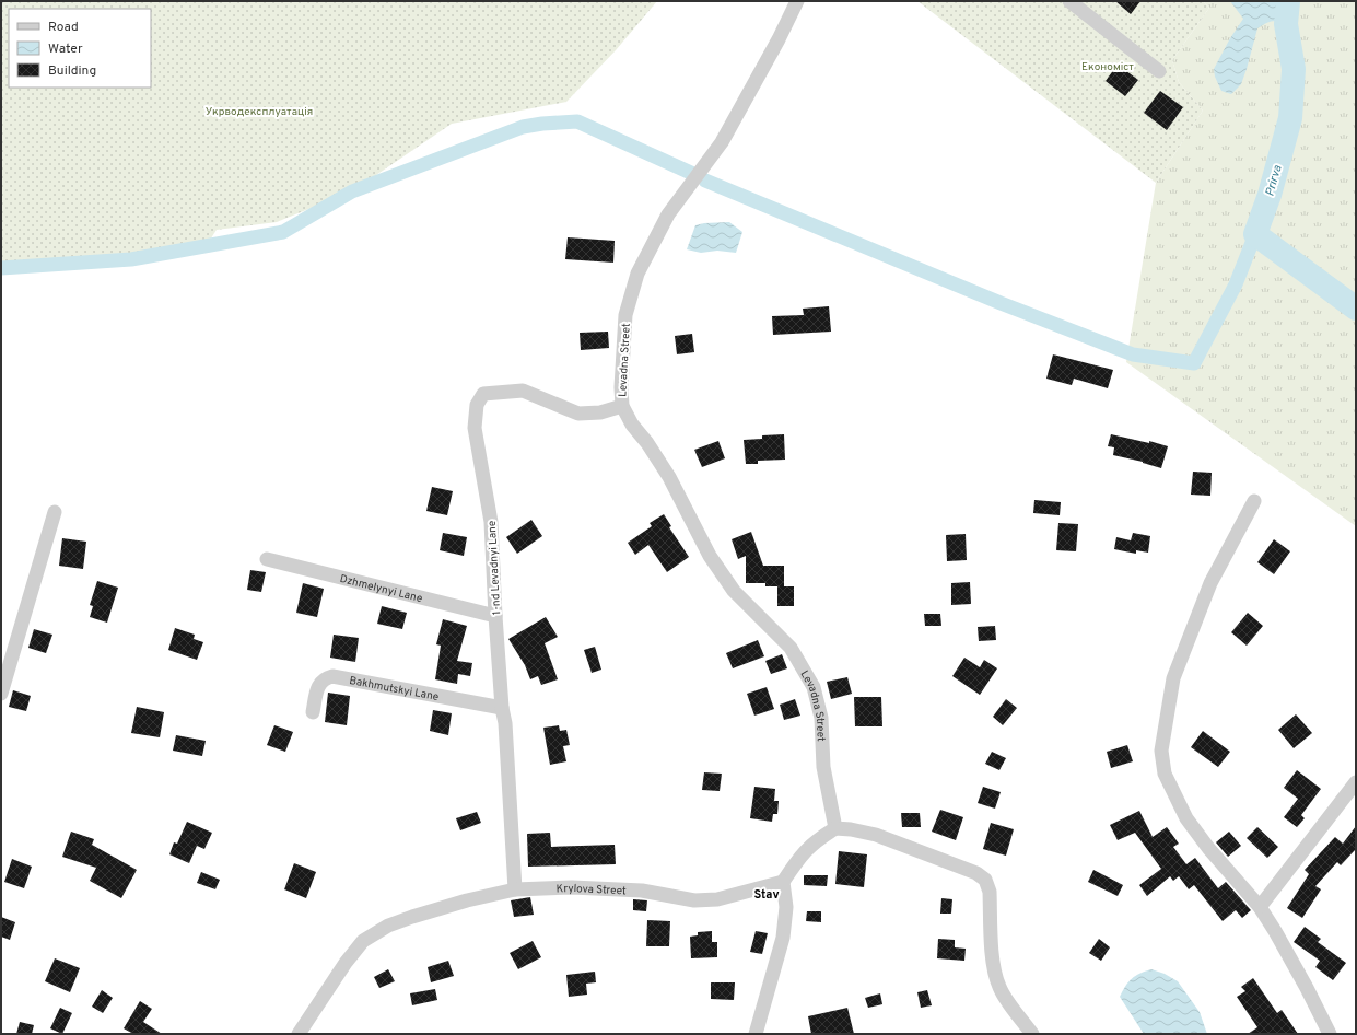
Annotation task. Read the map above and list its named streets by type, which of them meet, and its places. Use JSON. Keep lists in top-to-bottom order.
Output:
{
  "streets": {
    "street": [
      "Levadna Street",
      "1-nd Levadnyi Lane",
      "Dzhmelynyi Lane",
      "Bakhmutskyi Lane",
      "Krylova Street"
    ]
  },
  "crossings": [
    ["Levadna Street", "1-nd Levadnyi Lane"],
    ["1-nd Levadnyi Lane", "Dzhmelynyi Lane"],
    ["1-nd Levadnyi Lane", "Bakhmutskyi Lane"],
    ["1-nd Levadnyi Lane", "Krylova Street"]
  ],
  "districts": ["Stav"],
  "water": ["Prirva"],
  "parks": ["Економіст", "Укрводексплуатація"],
  "legend": ["Road", "Water", "Building"]
}
